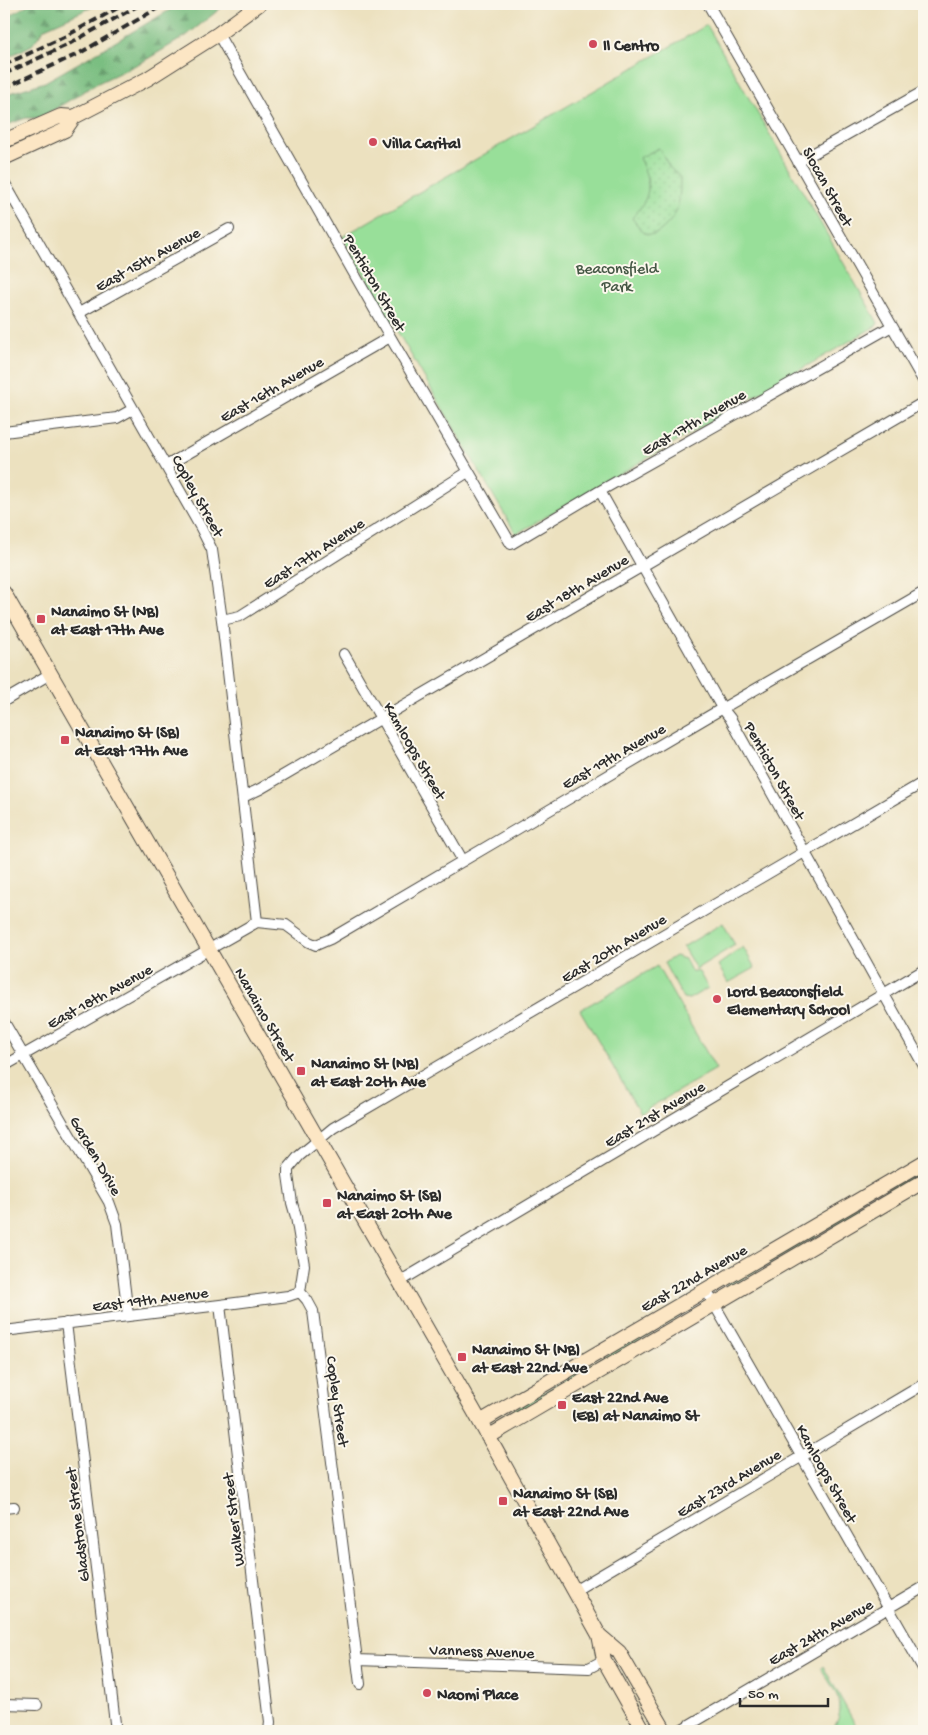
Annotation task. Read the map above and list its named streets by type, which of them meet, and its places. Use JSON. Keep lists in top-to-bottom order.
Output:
{
  "streets": {
    "main road": ["Nanaimo Street", "East 22nd Avenue"],
    "street": [
      "Slocan Street",
      "East 15th Avenue",
      "Penticton Street",
      "East 16th Avenue",
      "East 17th Avenue",
      "Copley Street",
      "East 18th Avenue",
      "Kamloops Street",
      "East 19th Avenue",
      "East 20th Avenue",
      "East 21st Avenue",
      "Garden Drive",
      "East 23rd Avenue",
      "Walker Street",
      "Gladstone Street",
      "East 24th Avenue",
      "Vanness Avenue"
    ]
  },
  "crossings": [
    ["Slocan Street", "East 17th Avenue"],
    ["East 15th Avenue", "Copley Street"],
    ["Penticton Street", "East 16th Avenue"],
    ["Penticton Street", "East 17th Avenue"],
    ["Penticton Street", "East 18th Avenue"],
    ["Penticton Street", "East 19th Avenue"],
    ["Penticton Street", "East 20th Avenue"],
    ["Penticton Street", "East 21st Avenue"],
    ["East 16th Avenue", "Copley Street"],
    ["East 17th Avenue", "Copley Street"],
    ["Copley Street", "East 18th Avenue"],
    ["Copley Street", "East 19th Avenue"],
    ["Copley Street", "Vanness Avenue"],
    ["East 18th Avenue", "Kamloops Street"],
    ["East 18th Avenue", "Nanaimo Street"],
    ["East 18th Avenue", "Garden Drive"],
    ["Kamloops Street", "East 19th Avenue"],
    ["Kamloops Street", "East 22nd Avenue"],
    ["Kamloops Street", "East 23rd Avenue"],
    ["Kamloops Street", "East 24th Avenue"],
    ["East 19th Avenue", "Garden Drive"],
    ["East 19th Avenue", "Walker Street"],
    ["East 19th Avenue", "Gladstone Street"],
    ["East 20th Avenue", "Nanaimo Street"],
    ["Nanaimo Street", "East 21st Avenue"],
    ["Nanaimo Street", "East 22nd Avenue"],
    ["Nanaimo Street", "East 23rd Avenue"],
    ["Nanaimo Street", "Vanness Avenue"]
  ],
  "parks": ["Beaconsfield Park"],
  "places": {
    "other": [
      "Il Centro",
      "Villa Carital",
      "Lord Beaconsfield Elementary School",
      "Naomi Place"
    ],
    "transit": [
      "Nanaimo St (NB) at East 17th Ave",
      "Nanaimo St (SB) at East 17th Ave",
      "Nanaimo St (NB) at East 20th Ave",
      "Nanaimo St (SB) at East 20th Ave",
      "Nanaimo St (NB) at East 22nd Ave",
      "East 22nd Ave (EB) at Nanaimo St",
      "Nanaimo St (SB) at East 22nd Ave"
    ]
  },
  "scale_bar": "50 m"
}
